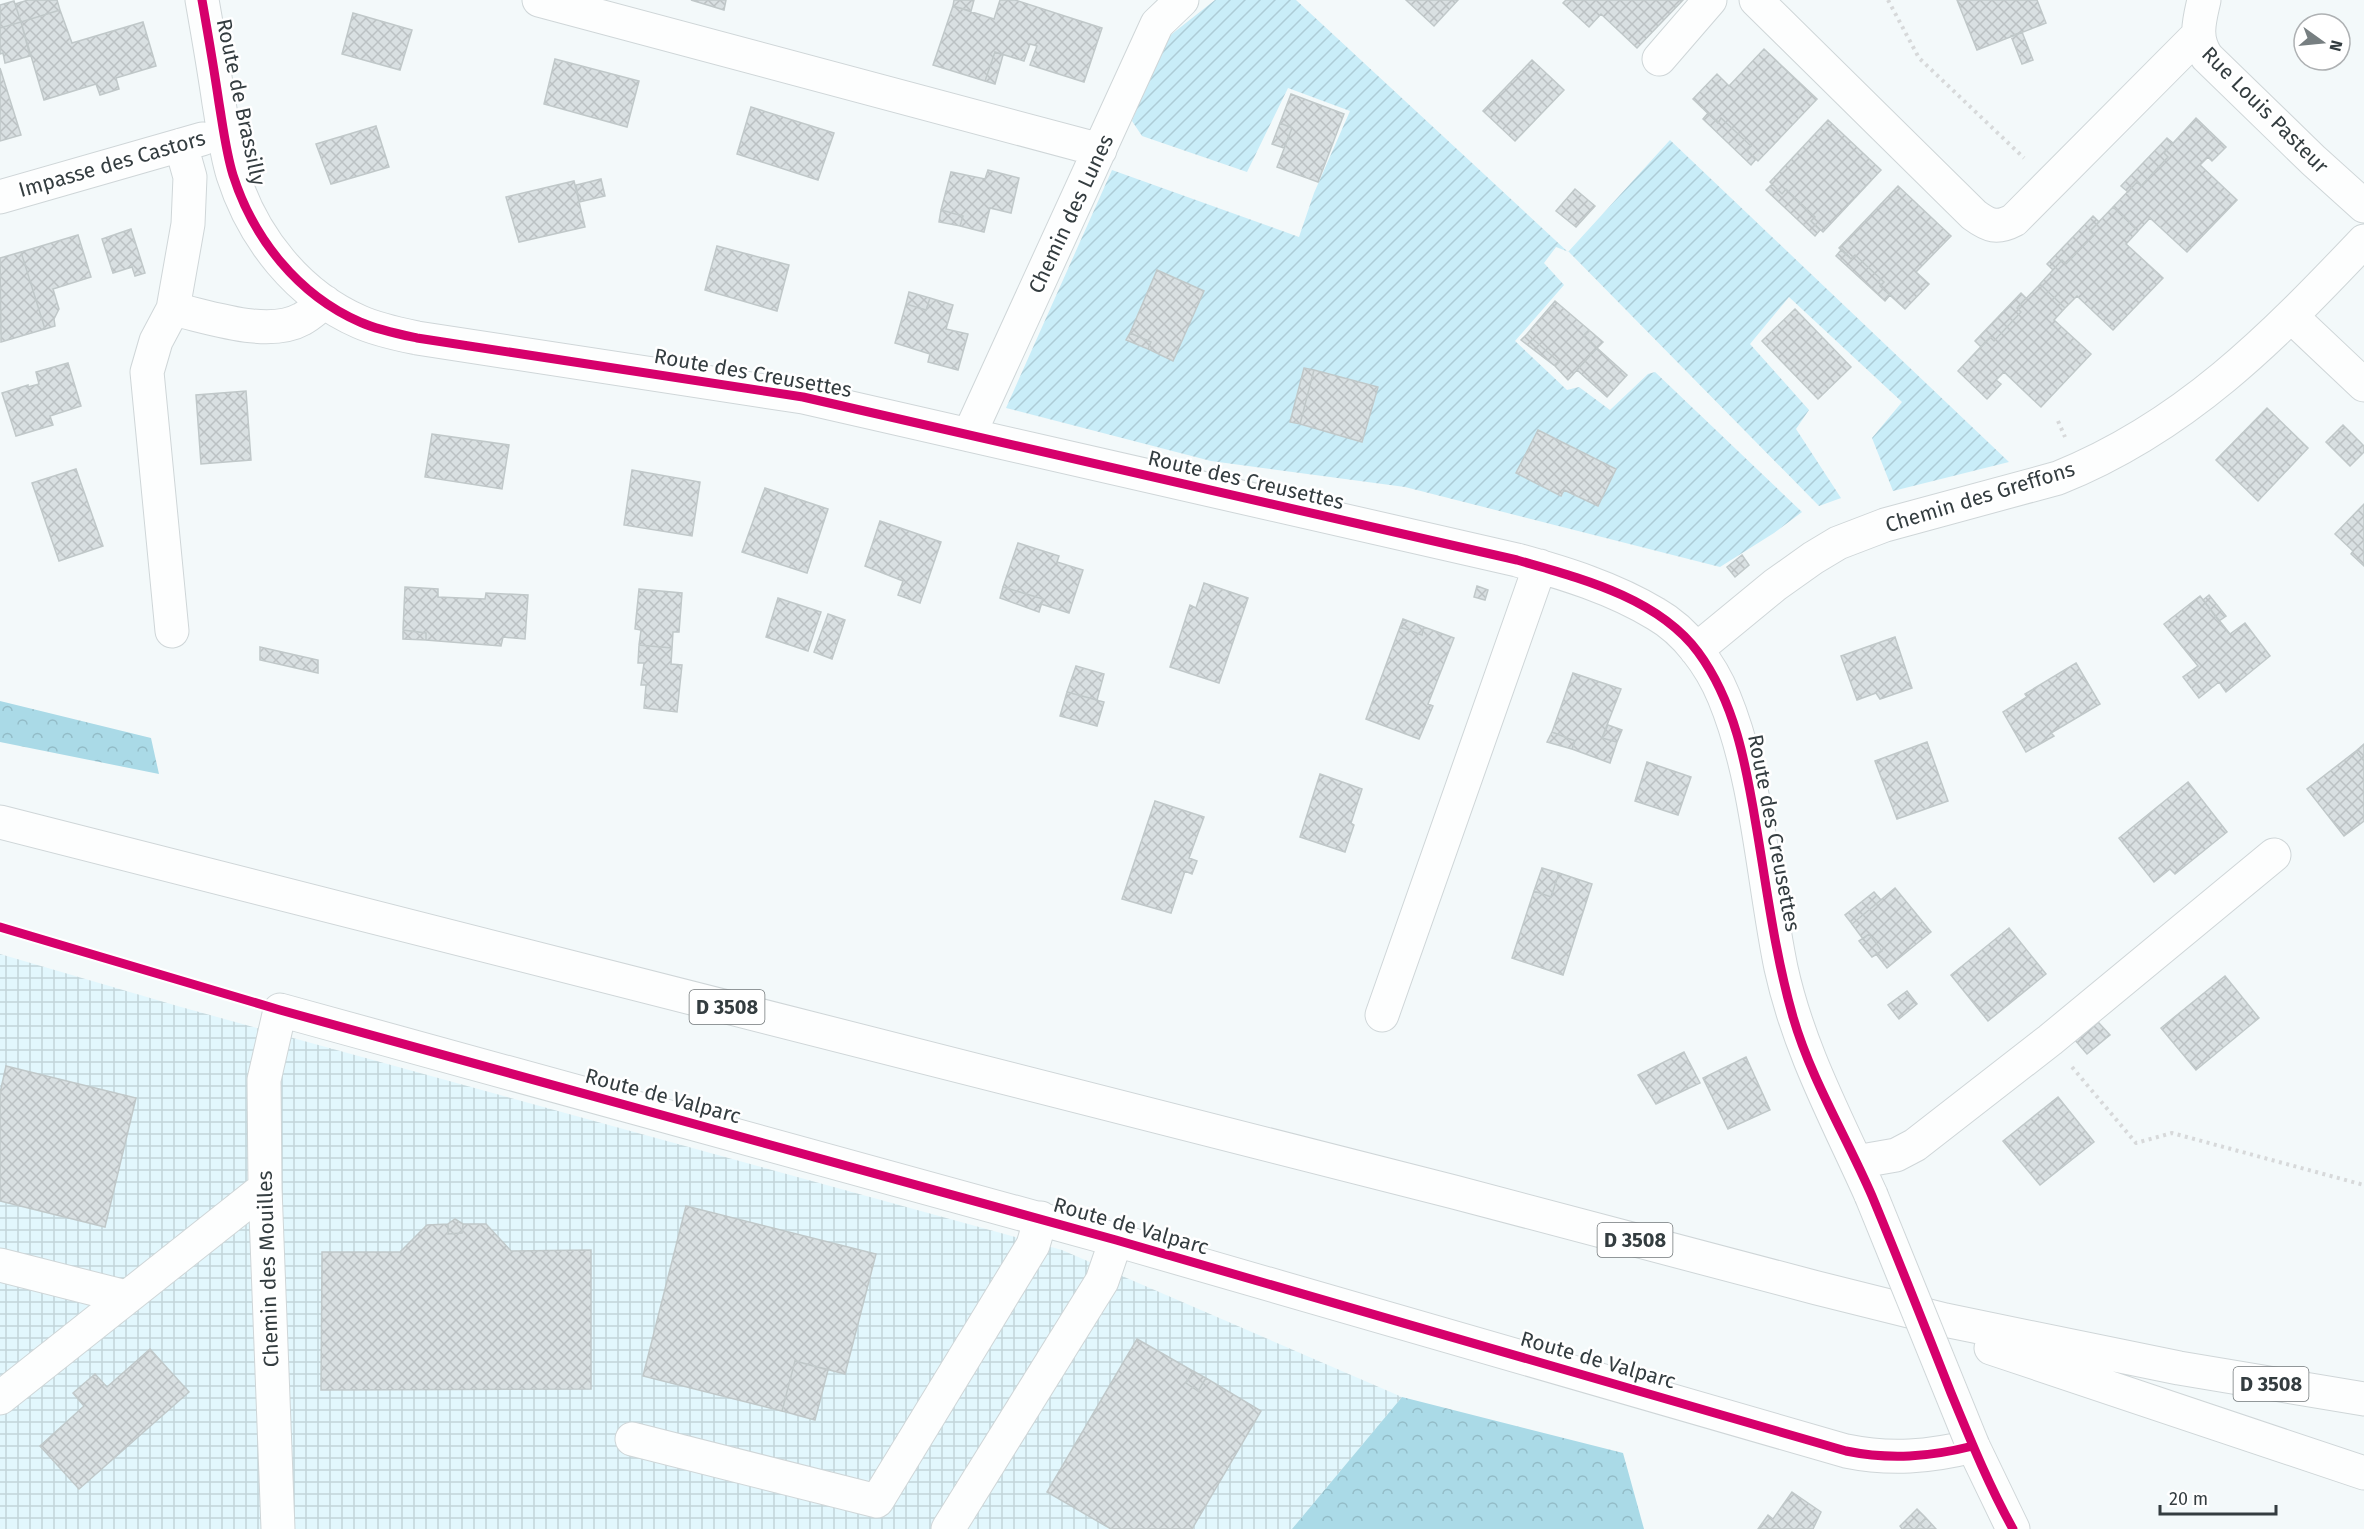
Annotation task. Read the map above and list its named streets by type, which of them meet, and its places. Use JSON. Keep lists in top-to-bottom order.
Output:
{
  "streets": {
    "main road": [
      "Route de Brassilly",
      "Rue Louis Pasteur",
      "Impasse des Castors",
      "Chemin des Lunes",
      "Route des Creusettes",
      "Chemin des Greffons",
      "D 3508",
      "Route de Valparc",
      "Chemin des Mouilles"
    ]
  },
  "crossings": [
    ["Route de Brassilly", "Impasse des Castors"],
    ["Route de Brassilly", "Route des Creusettes"],
    ["Chemin des Lunes", "Route des Creusettes"],
    ["Route des Creusettes", "Chemin des Greffons"],
    ["Route des Creusettes", "Route de Valparc"],
    ["Route de Valparc", "Chemin des Mouilles"]
  ],
  "scale_bar": "20 m",
  "north": "right"
}
